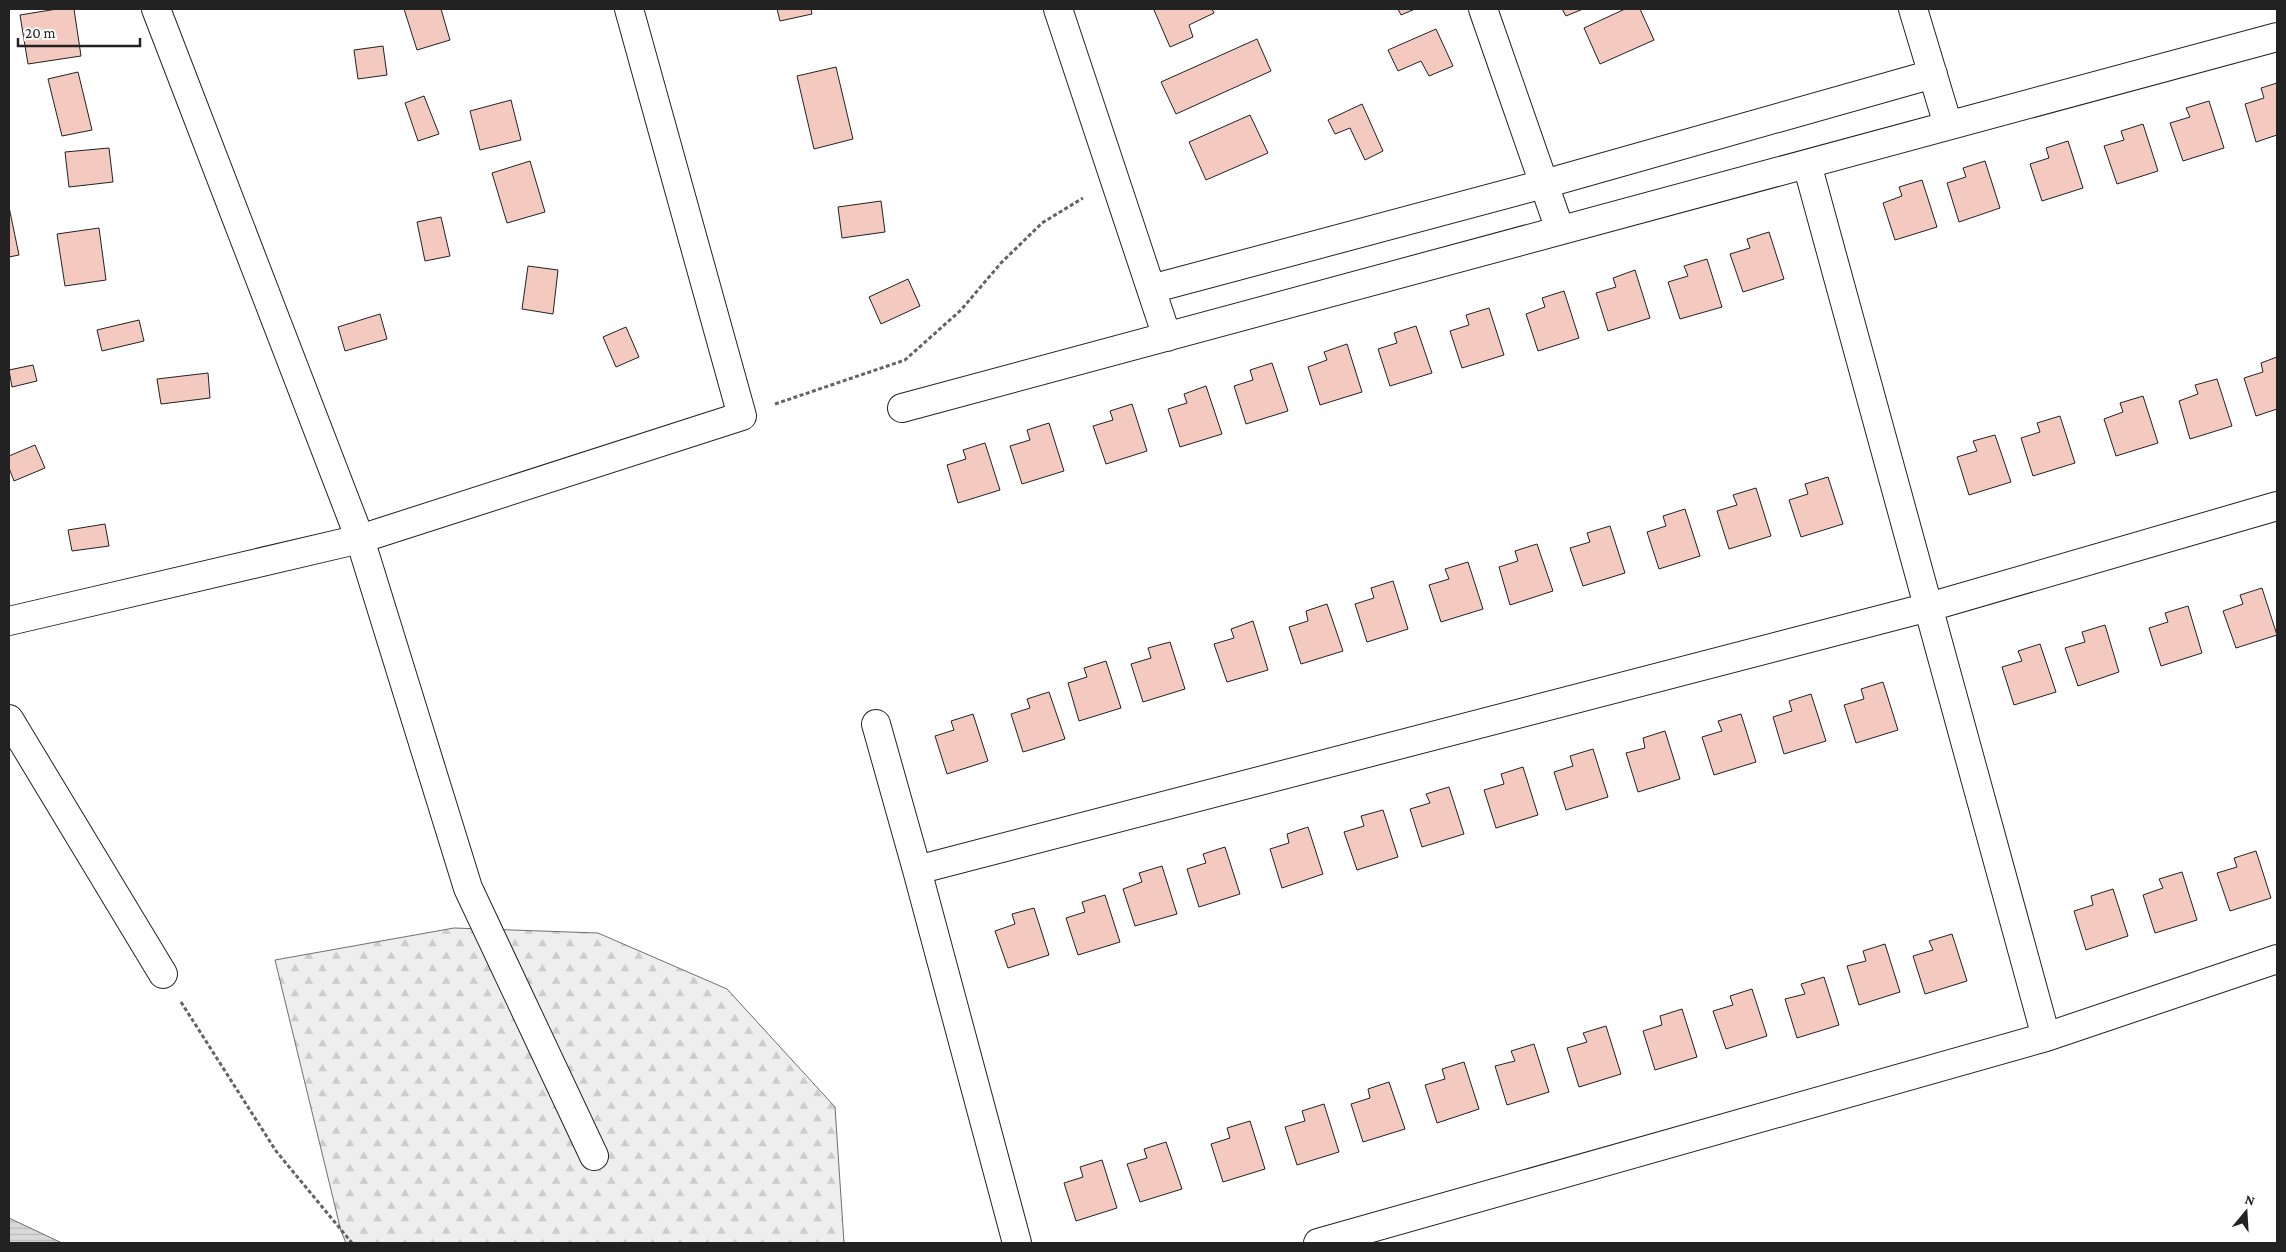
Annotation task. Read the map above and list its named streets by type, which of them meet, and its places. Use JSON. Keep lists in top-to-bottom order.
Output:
{
  "scale_bar": "20 m",
  "north": "top"
}
